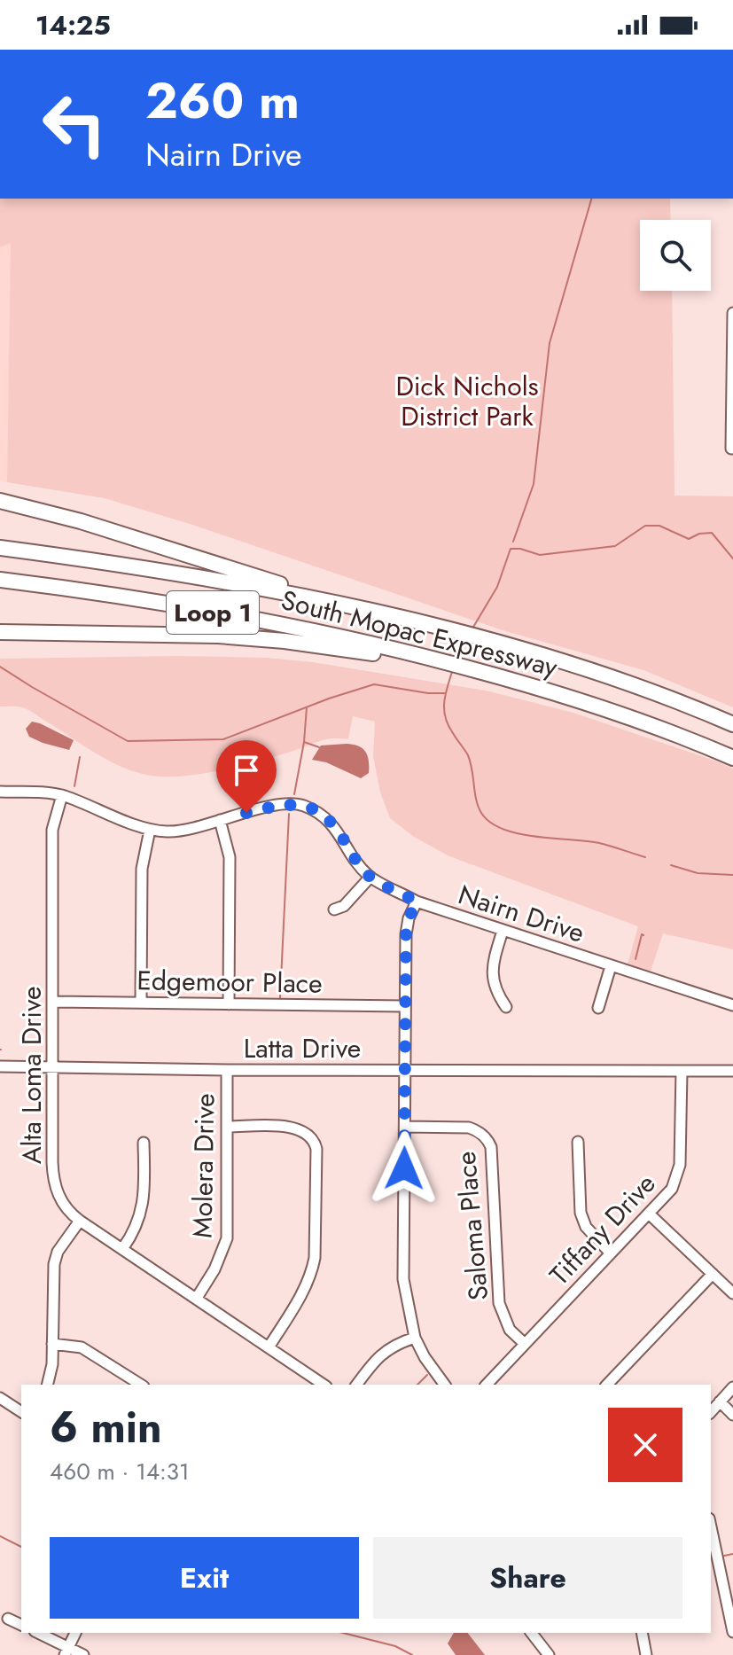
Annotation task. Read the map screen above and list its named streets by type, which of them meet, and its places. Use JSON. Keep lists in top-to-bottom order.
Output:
{
  "streets": {
    "highway": ["Loop 1", "South Mopac Expressway"],
    "street": [
      "Nairn Drive",
      "Edgemoor Place",
      "Latta Drive",
      "Alta Loma Drive",
      "Molera Drive",
      "Saloma Place",
      "Tiffany Drive"
    ]
  },
  "crossings": [
    ["Nairn Drive", "Alta Loma Drive"],
    ["Edgemoor Place", "Alta Loma Drive"],
    ["Latta Drive", "Alta Loma Drive"],
    ["Latta Drive", "Molera Drive"],
    ["Latta Drive", "Tiffany Drive"],
    ["Alta Loma Drive", "Molera Drive"],
    ["Saloma Place", "Tiffany Drive"]
  ],
  "parks": ["Dick Nichols District Park"],
  "page": {
    "status": "14:25",
    "turn": ["260 m", "Nairn Drive"],
    "heading": ["6 min", "460 m · 14:31"],
    "buttons": ["Exit", "Share"]
  }
}
